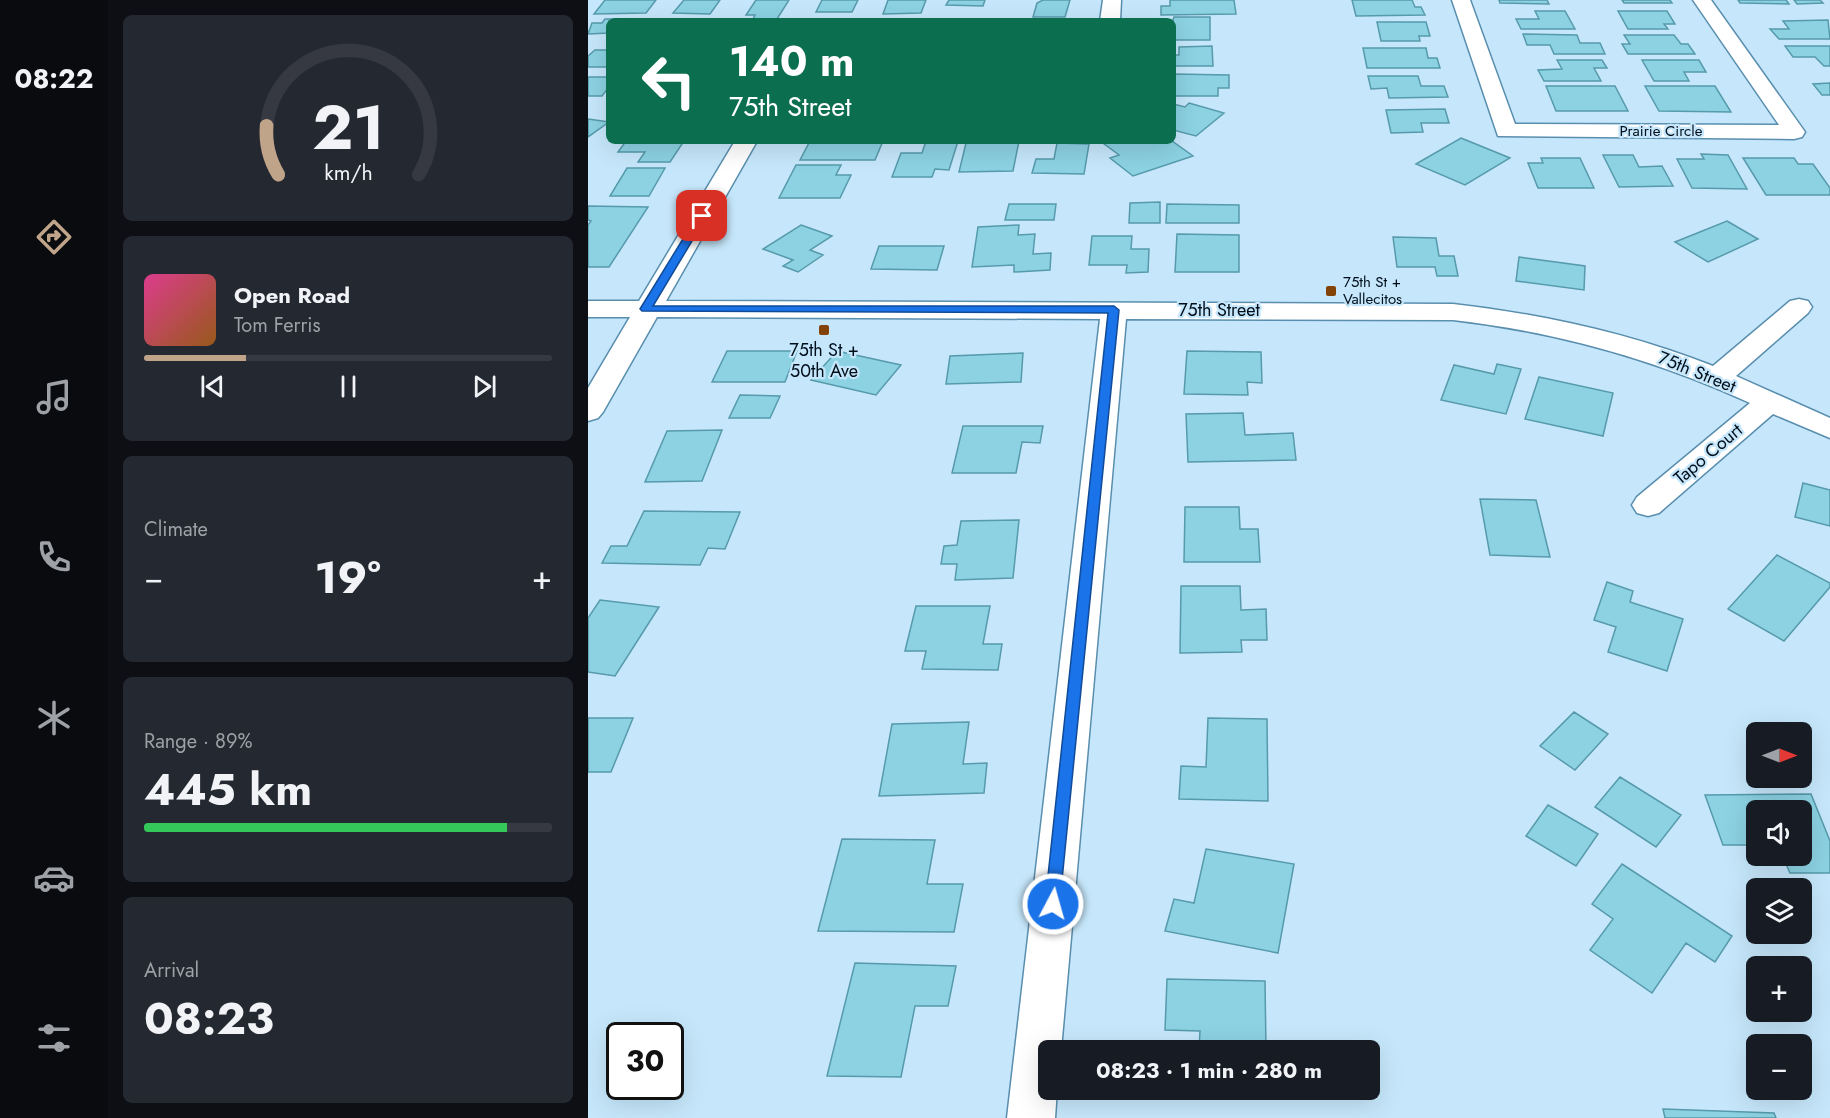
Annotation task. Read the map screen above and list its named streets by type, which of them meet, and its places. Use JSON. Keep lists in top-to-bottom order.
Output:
{
  "streets": {
    "street": ["Prairie Circle", "75th Street", "Tapo Court"]
  },
  "crossings": [
    ["75th Street", "Tapo Court"]
  ],
  "places": {
    "transit": ["75th St + Vallecitos", "75th St + 50th Ave"]
  },
  "north": "right",
  "page": {
    "tabs": "08:22",
    "turn": ["140 m", "75th Street"],
    "song": ["Open Road", "Tom Ferris"],
    "tile": [
      "Climate",
      ["Range · 89%", "445 km"],
      ["Arrival", "08:23"]
    ],
    "heat": ["−", "19°", "+"],
    "map_buttons": ["+", "−"],
    "limit": "30",
    "trip": "08:23 · 1 min · 280 m",
    "gauge": ["21", "km/h"]
  }
}
